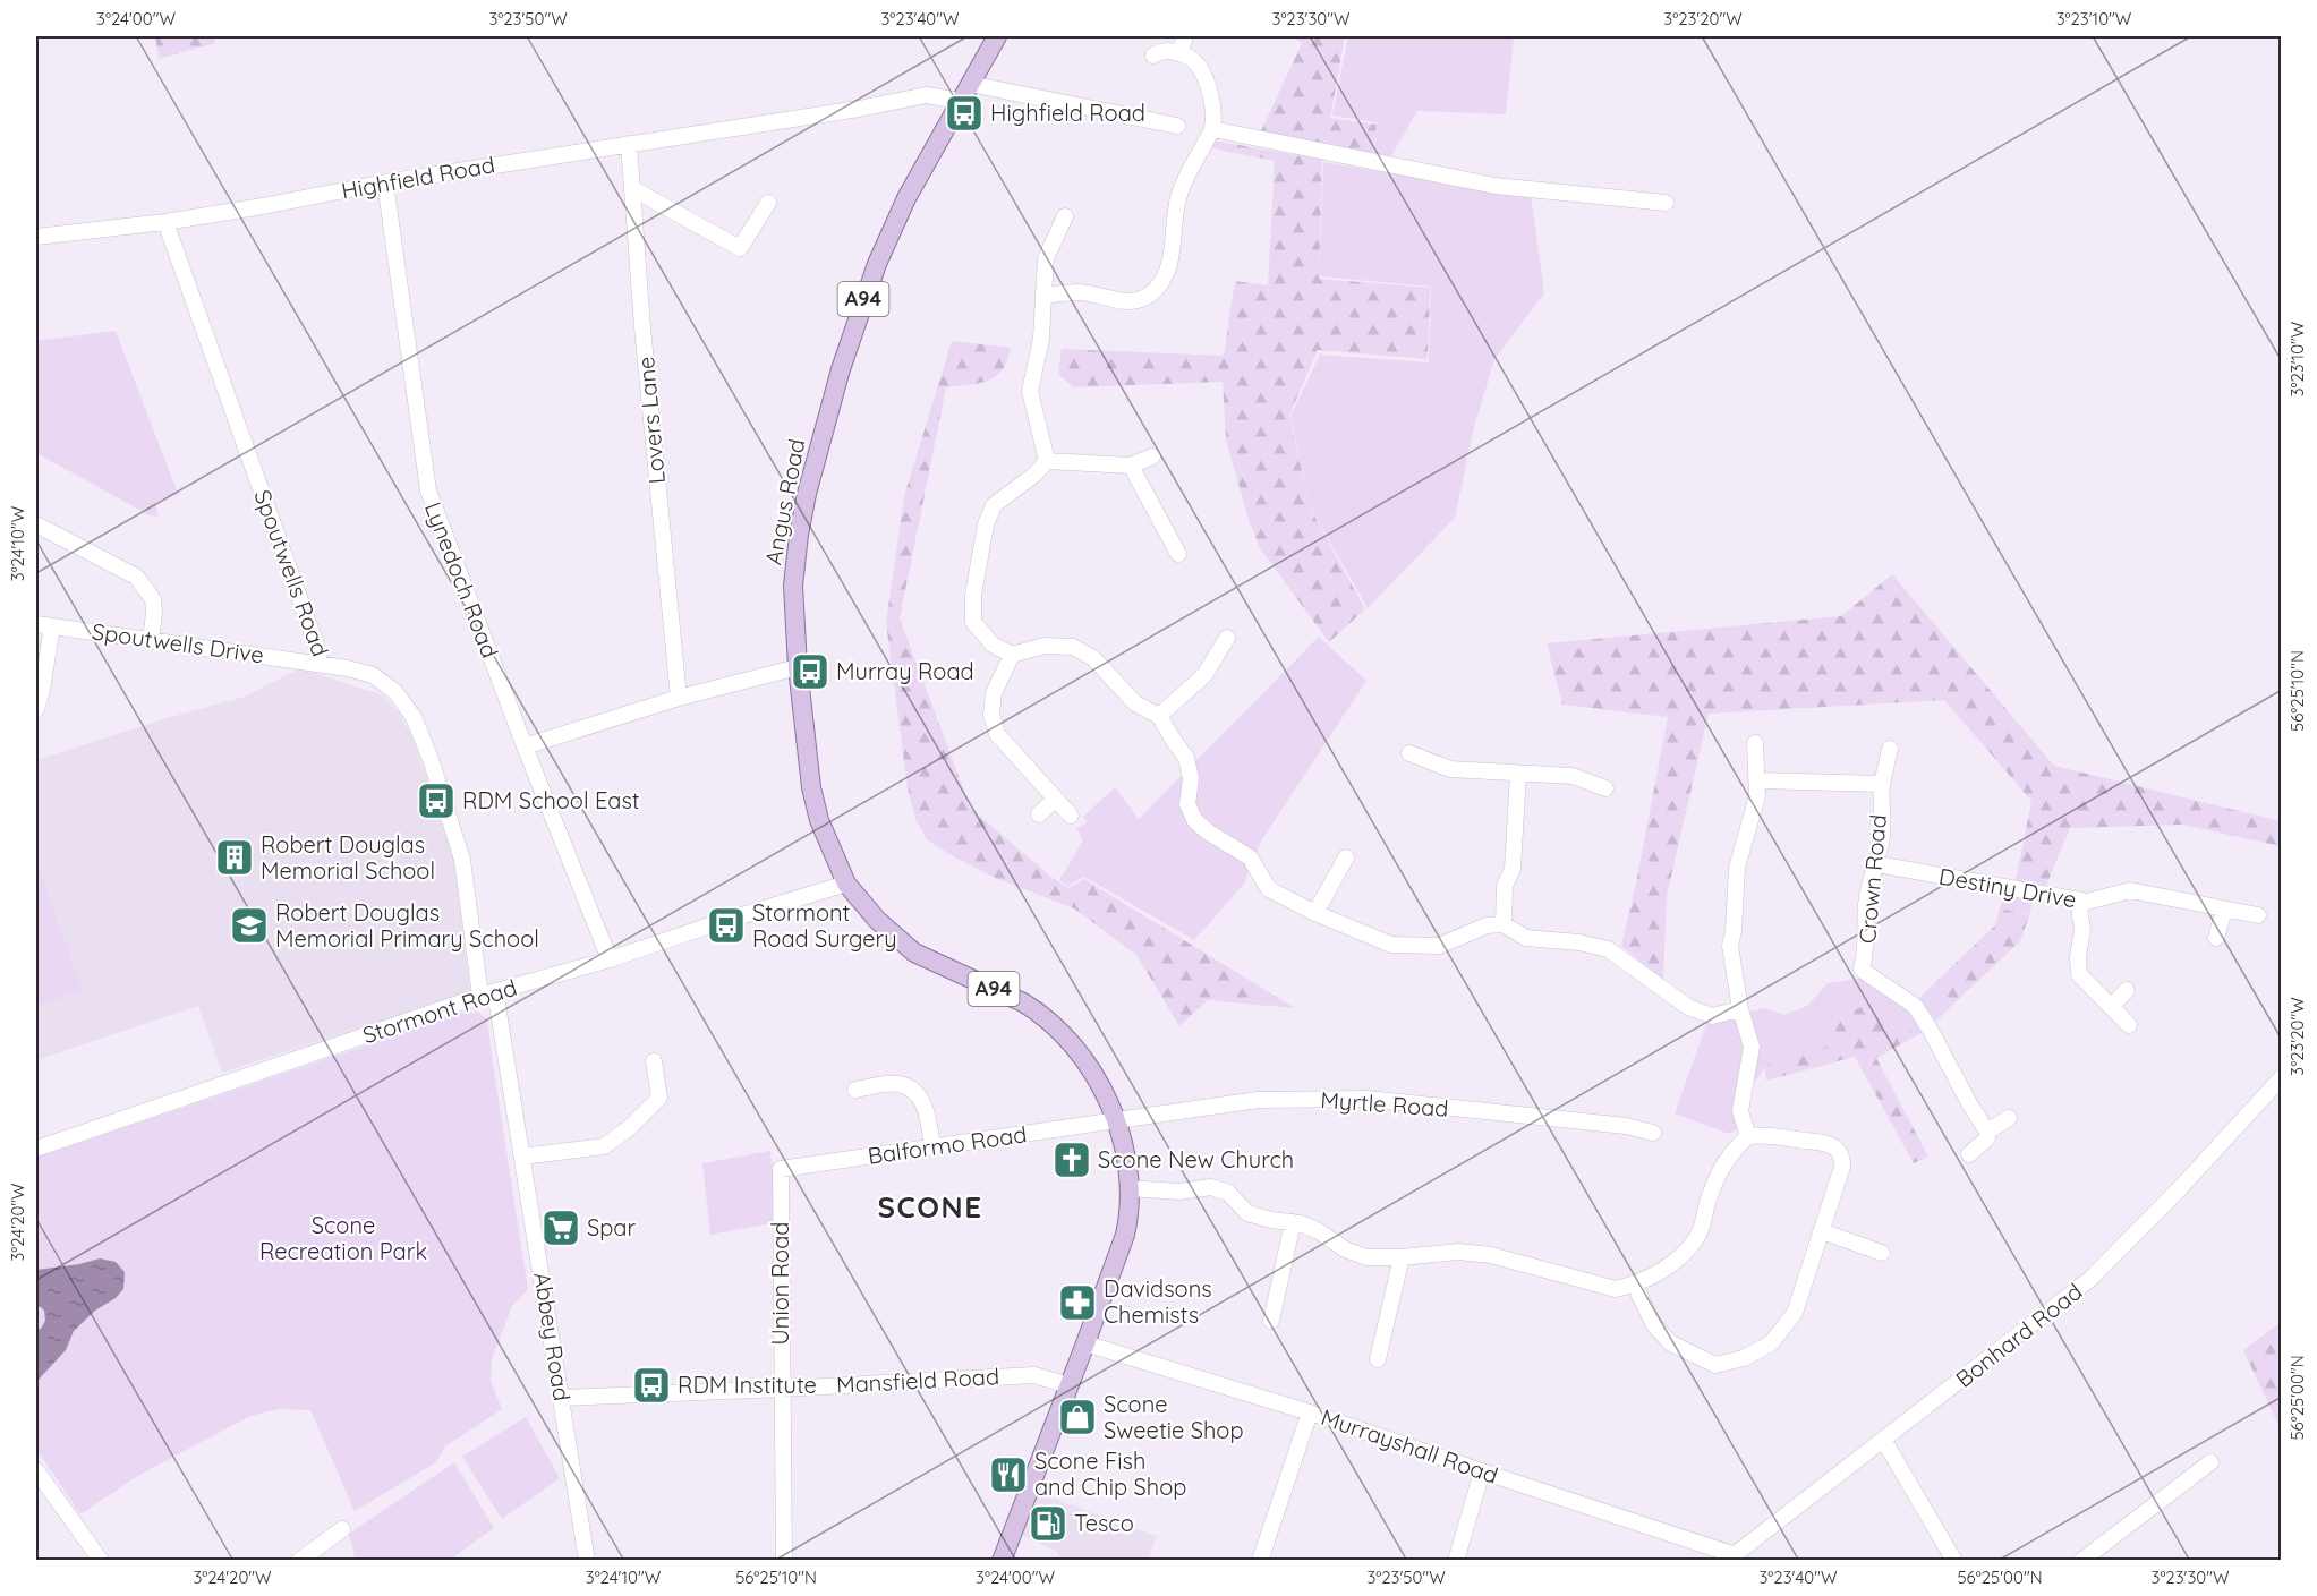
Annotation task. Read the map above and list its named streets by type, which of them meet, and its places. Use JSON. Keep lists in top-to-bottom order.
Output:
{
  "streets": {
    "main road": ["A94", "Angus Road"],
    "street": [
      "Highfield Road",
      "Lovers Lane",
      "Spoutwells Road",
      "Lynedoch Road",
      "Spoutwells Drive",
      "Crown Road",
      "Destiny Drive",
      "Stormont Road",
      "Myrtle Road",
      "Balformo Road",
      "Union Road",
      "Bonhard Road",
      "Abbey Road",
      "Mansfield Road",
      "Murrayshall Road"
    ]
  },
  "crossings": [
    ["Highfield Road", "Lovers Lane"],
    ["Highfield Road", "Angus Road"],
    ["Highfield Road", "Spoutwells Road"],
    ["Highfield Road", "Lynedoch Road"],
    ["A94", "Angus Road"],
    ["A94", "Myrtle Road"],
    ["A94", "Balformo Road"],
    ["A94", "Mansfield Road"],
    ["A94", "Murrayshall Road"],
    ["Angus Road", "Stormont Road"],
    ["Angus Road", "Myrtle Road"],
    ["Angus Road", "Balformo Road"],
    ["Spoutwells Road", "Spoutwells Drive"],
    ["Spoutwells Road", "Stormont Road"],
    ["Spoutwells Road", "Abbey Road"],
    ["Lynedoch Road", "Stormont Road"],
    ["Crown Road", "Destiny Drive"],
    ["Stormont Road", "Abbey Road"],
    ["Myrtle Road", "Balformo Road"],
    ["Balformo Road", "Union Road"],
    ["Union Road", "Mansfield Road"],
    ["Bonhard Road", "Murrayshall Road"],
    ["Abbey Road", "Mansfield Road"]
  ],
  "districts": ["SCONE"],
  "parks": ["Scone Recreation Park"],
  "places": {
    "bus stop": [
      "Highfield Road",
      "Murray Road",
      "RDM School East",
      "Stormont Road Surgery",
      "RDM Institute"
    ],
    "building": ["Robert Douglas Memorial School"],
    "school or university": ["Robert Douglas Memorial Primary School"],
    "church": ["Scone New Church"],
    "supermarket": ["Spar"],
    "pharmacy": ["Davidsons Chemists"],
    "shop": ["Scone Sweetie Shop"],
    "restaurant": ["Scone Fish and Chip Shop"],
    "fuel station": ["Tesco"]
  },
  "coordinates": [
    "3°24'00\"W",
    "3°23'50\"W",
    "3°23'40\"W",
    "3°23'30\"W",
    "3°23'20\"W",
    "3°23'10\"W",
    "3°24'10\"W",
    "56°25'10\"N",
    "3°24'20\"W",
    "56°25'00\"N"
  ]
}
